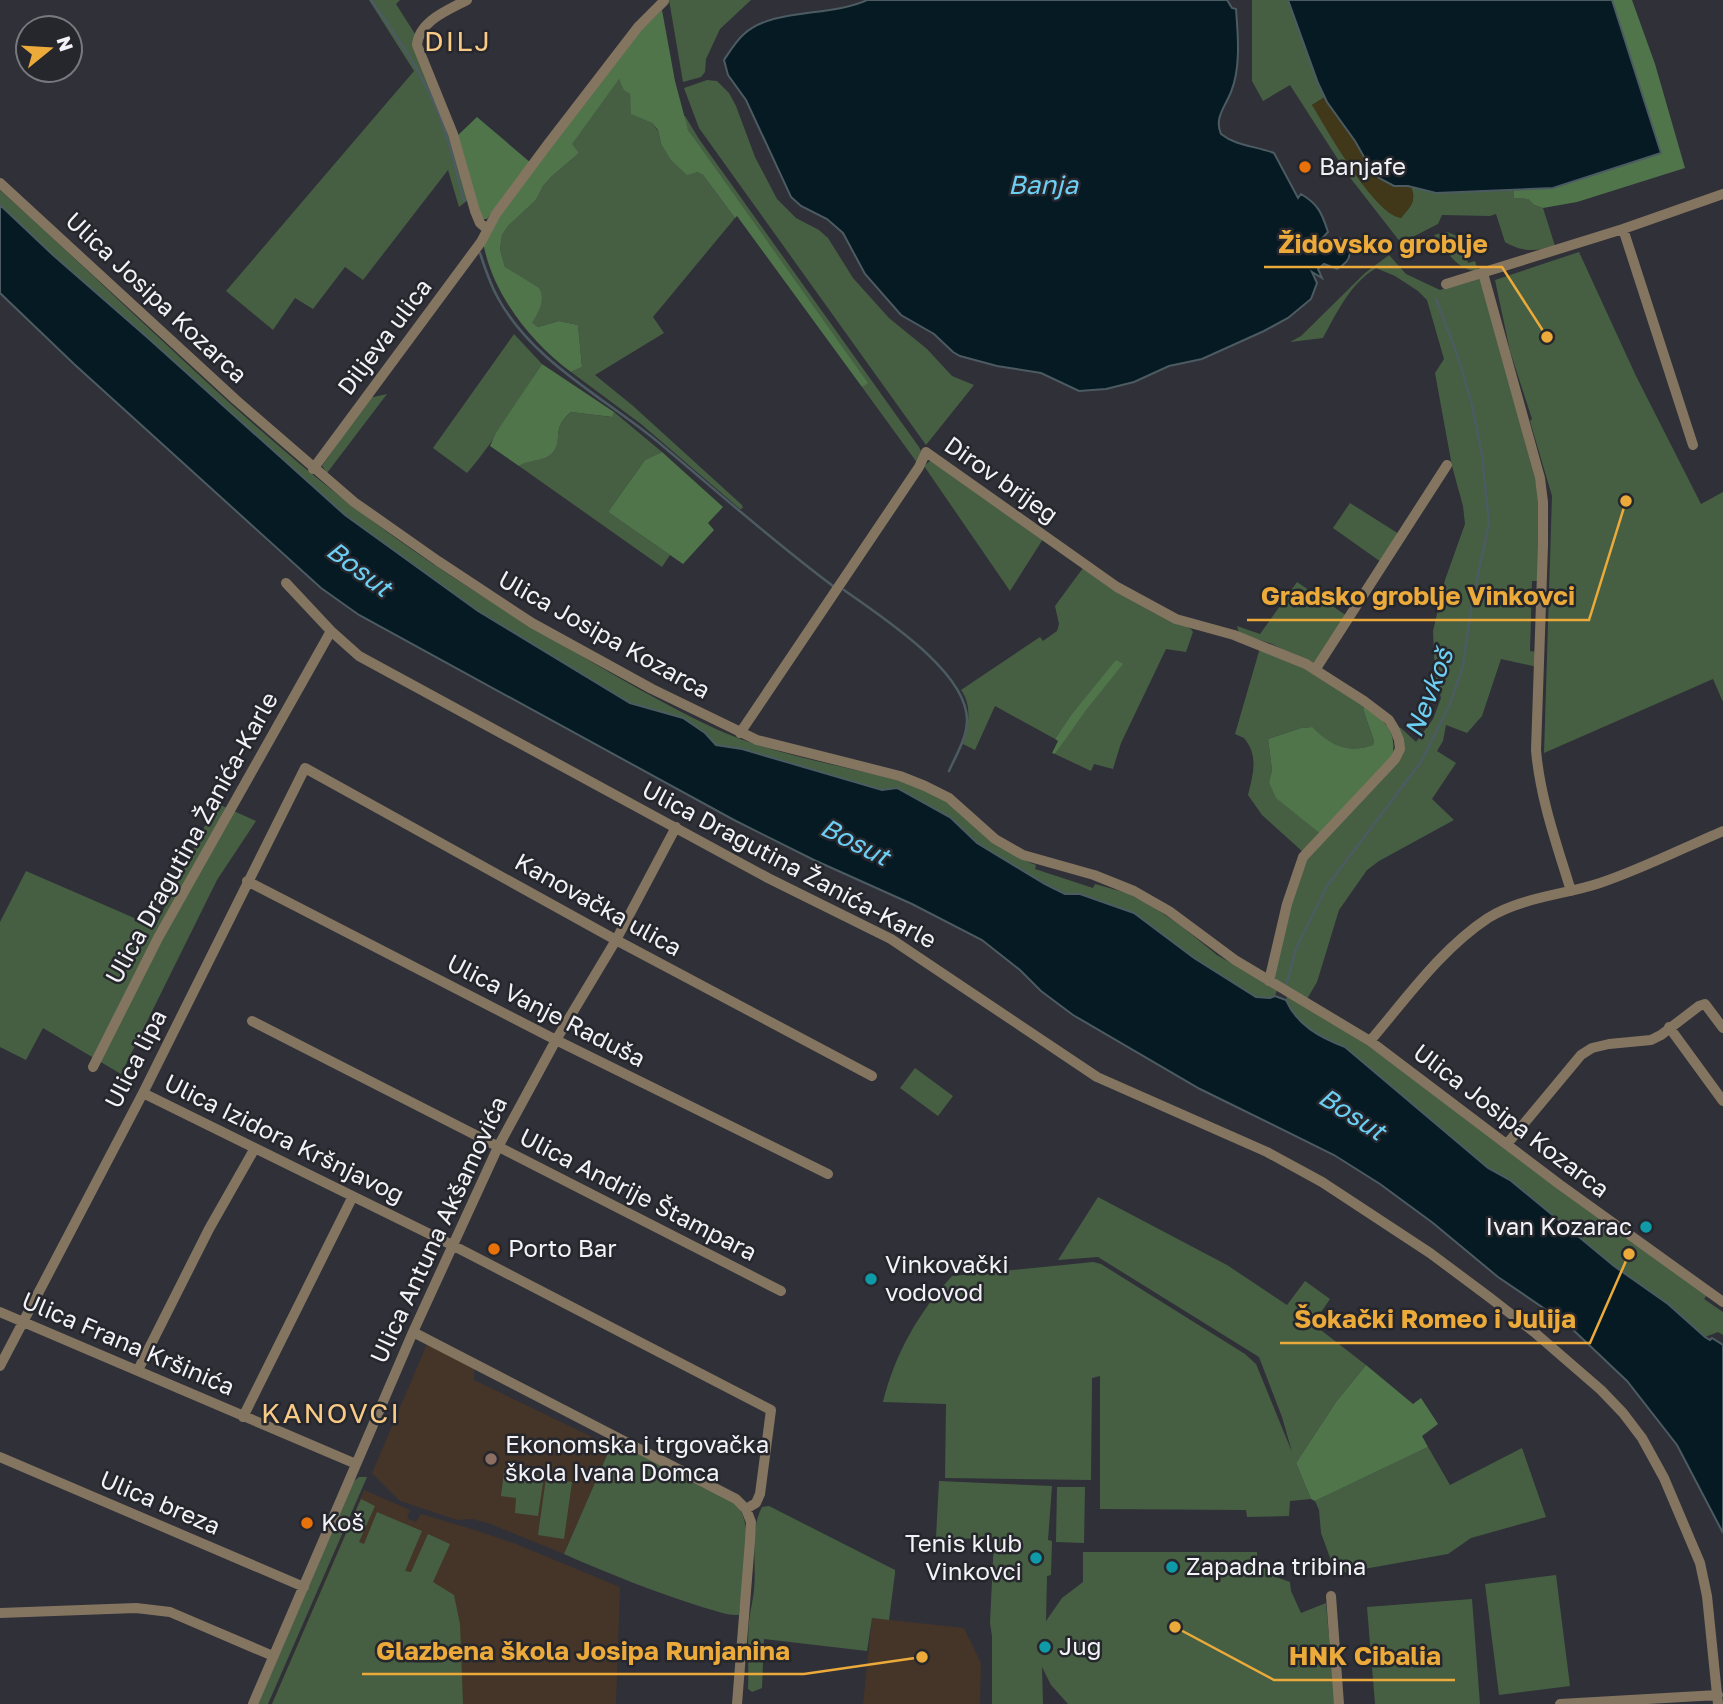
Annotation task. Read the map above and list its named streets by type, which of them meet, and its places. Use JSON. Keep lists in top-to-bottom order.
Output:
{
  "streets": {
    "street": [
      "Ulica Josipa Kozarca",
      "Diljeva ulica",
      "Dirov brijeg",
      "Ulica Dragutina Žanića-Karle",
      "Kanovačka ulica",
      "Ulica Vanje Raduša",
      "Ulica lipa",
      "Ulica Izidora Kršnjavog",
      "Ulica Andrije Štampara",
      "Ulica Antuna Akšamovića",
      "Ulica Frana Kršinića",
      "Ulica breza"
    ]
  },
  "crossings": [
    ["Ulica Josipa Kozarca", "Diljeva ulica"],
    ["Ulica Josipa Kozarca", "Dirov brijeg"],
    ["Ulica Dragutina Žanića-Karle", "Ulica Antuna Akšamovića"],
    ["Kanovačka ulica", "Ulica lipa"],
    ["Kanovačka ulica", "Ulica Antuna Akšamovića"],
    ["Ulica Vanje Raduša", "Ulica lipa"],
    ["Ulica Vanje Raduša", "Ulica Antuna Akšamovića"],
    ["Ulica lipa", "Ulica Izidora Kršnjavog"],
    ["Ulica lipa", "Ulica Frana Kršinića"],
    ["Ulica Izidora Kršnjavog", "Ulica Antuna Akšamovića"],
    ["Ulica Andrije Štampara", "Ulica Antuna Akšamovića"],
    ["Ulica Antuna Akšamovića", "Ulica Frana Kršinića"],
    ["Ulica Antuna Akšamovića", "Ulica breza"]
  ],
  "districts": ["DILJ", "KANOVCI"],
  "water": ["Banja", "Bosut", "Nevkoš"],
  "places": [
    "Banjafe",
    "Židovsko groblje",
    "Gradsko groblje Vinkovci",
    "Ivan Kozarac",
    "Porto Bar",
    "Šokački Romeo i Julija",
    "Vinkovački vodovod",
    "Ekonomska i trgovačka škola Ivana Domca",
    "Koš",
    "Tenis klub Vinkovci",
    "Zapadna tribina",
    "HNK Cibalia",
    "Jug",
    "Glazbena škola Josipa Runjanina"
  ],
  "north": "right"
}
